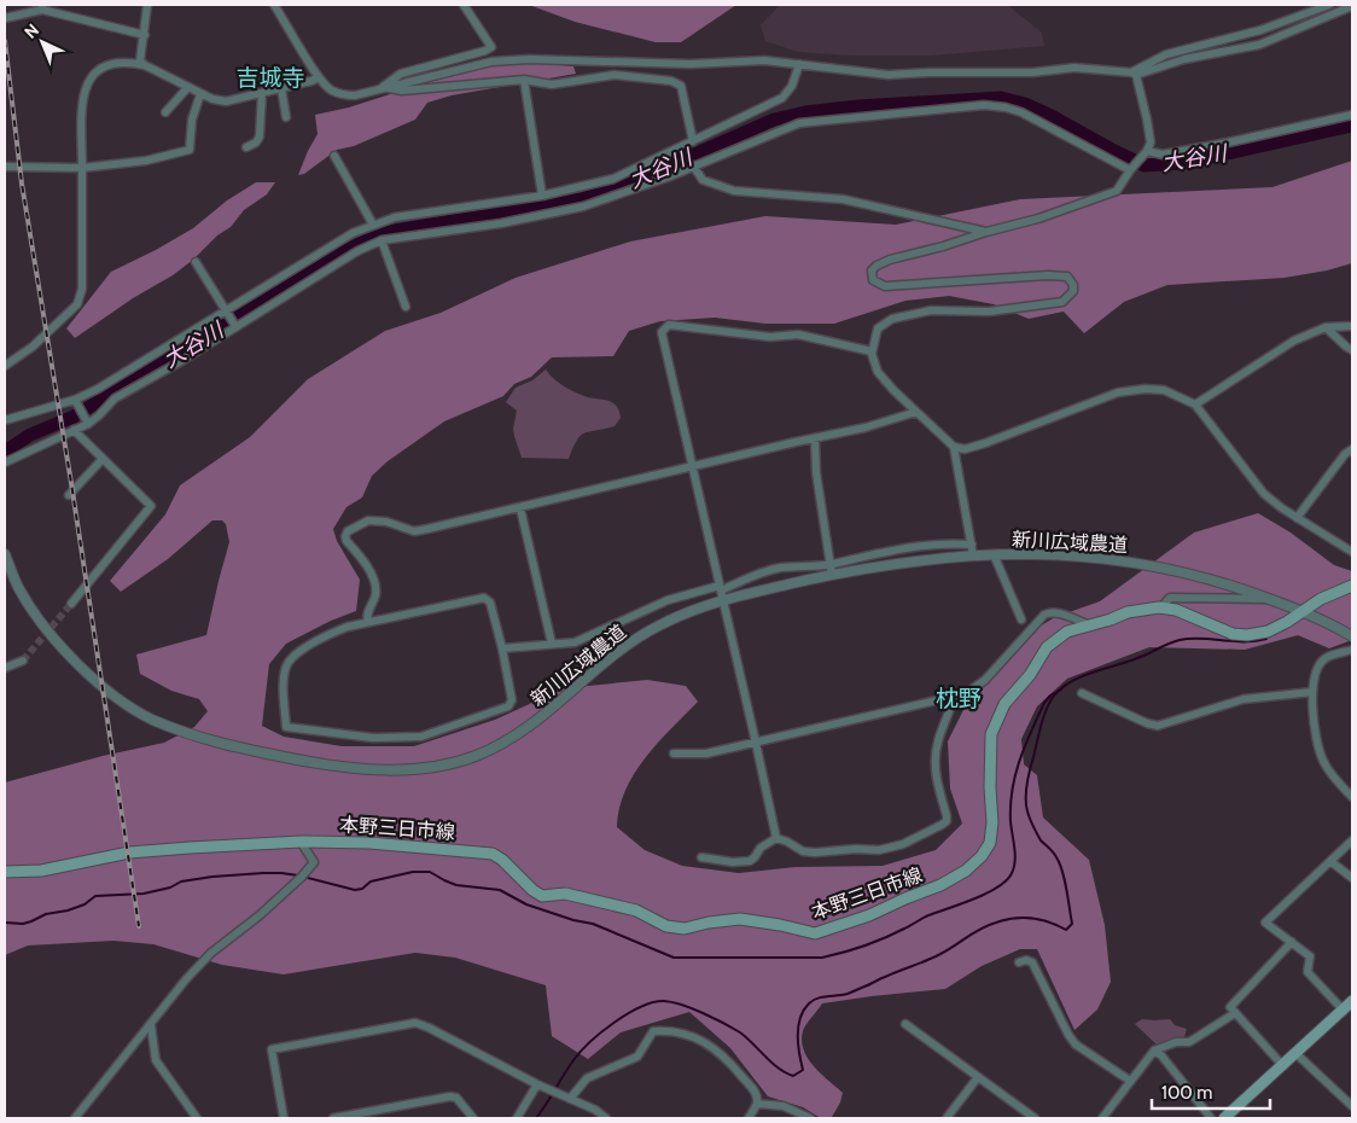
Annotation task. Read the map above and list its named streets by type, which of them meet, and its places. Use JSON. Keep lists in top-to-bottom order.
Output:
{
  "streets": {
    "main road": ["本野三日市線"],
    "street": ["新川広域農道"]
  },
  "crossings": [
    ["新川広域農道", "本野三日市線"]
  ],
  "districts": ["吉城寺", "枕野"],
  "water": ["大谷川"],
  "scale_bar": "100 m",
  "north": "top left"
}
